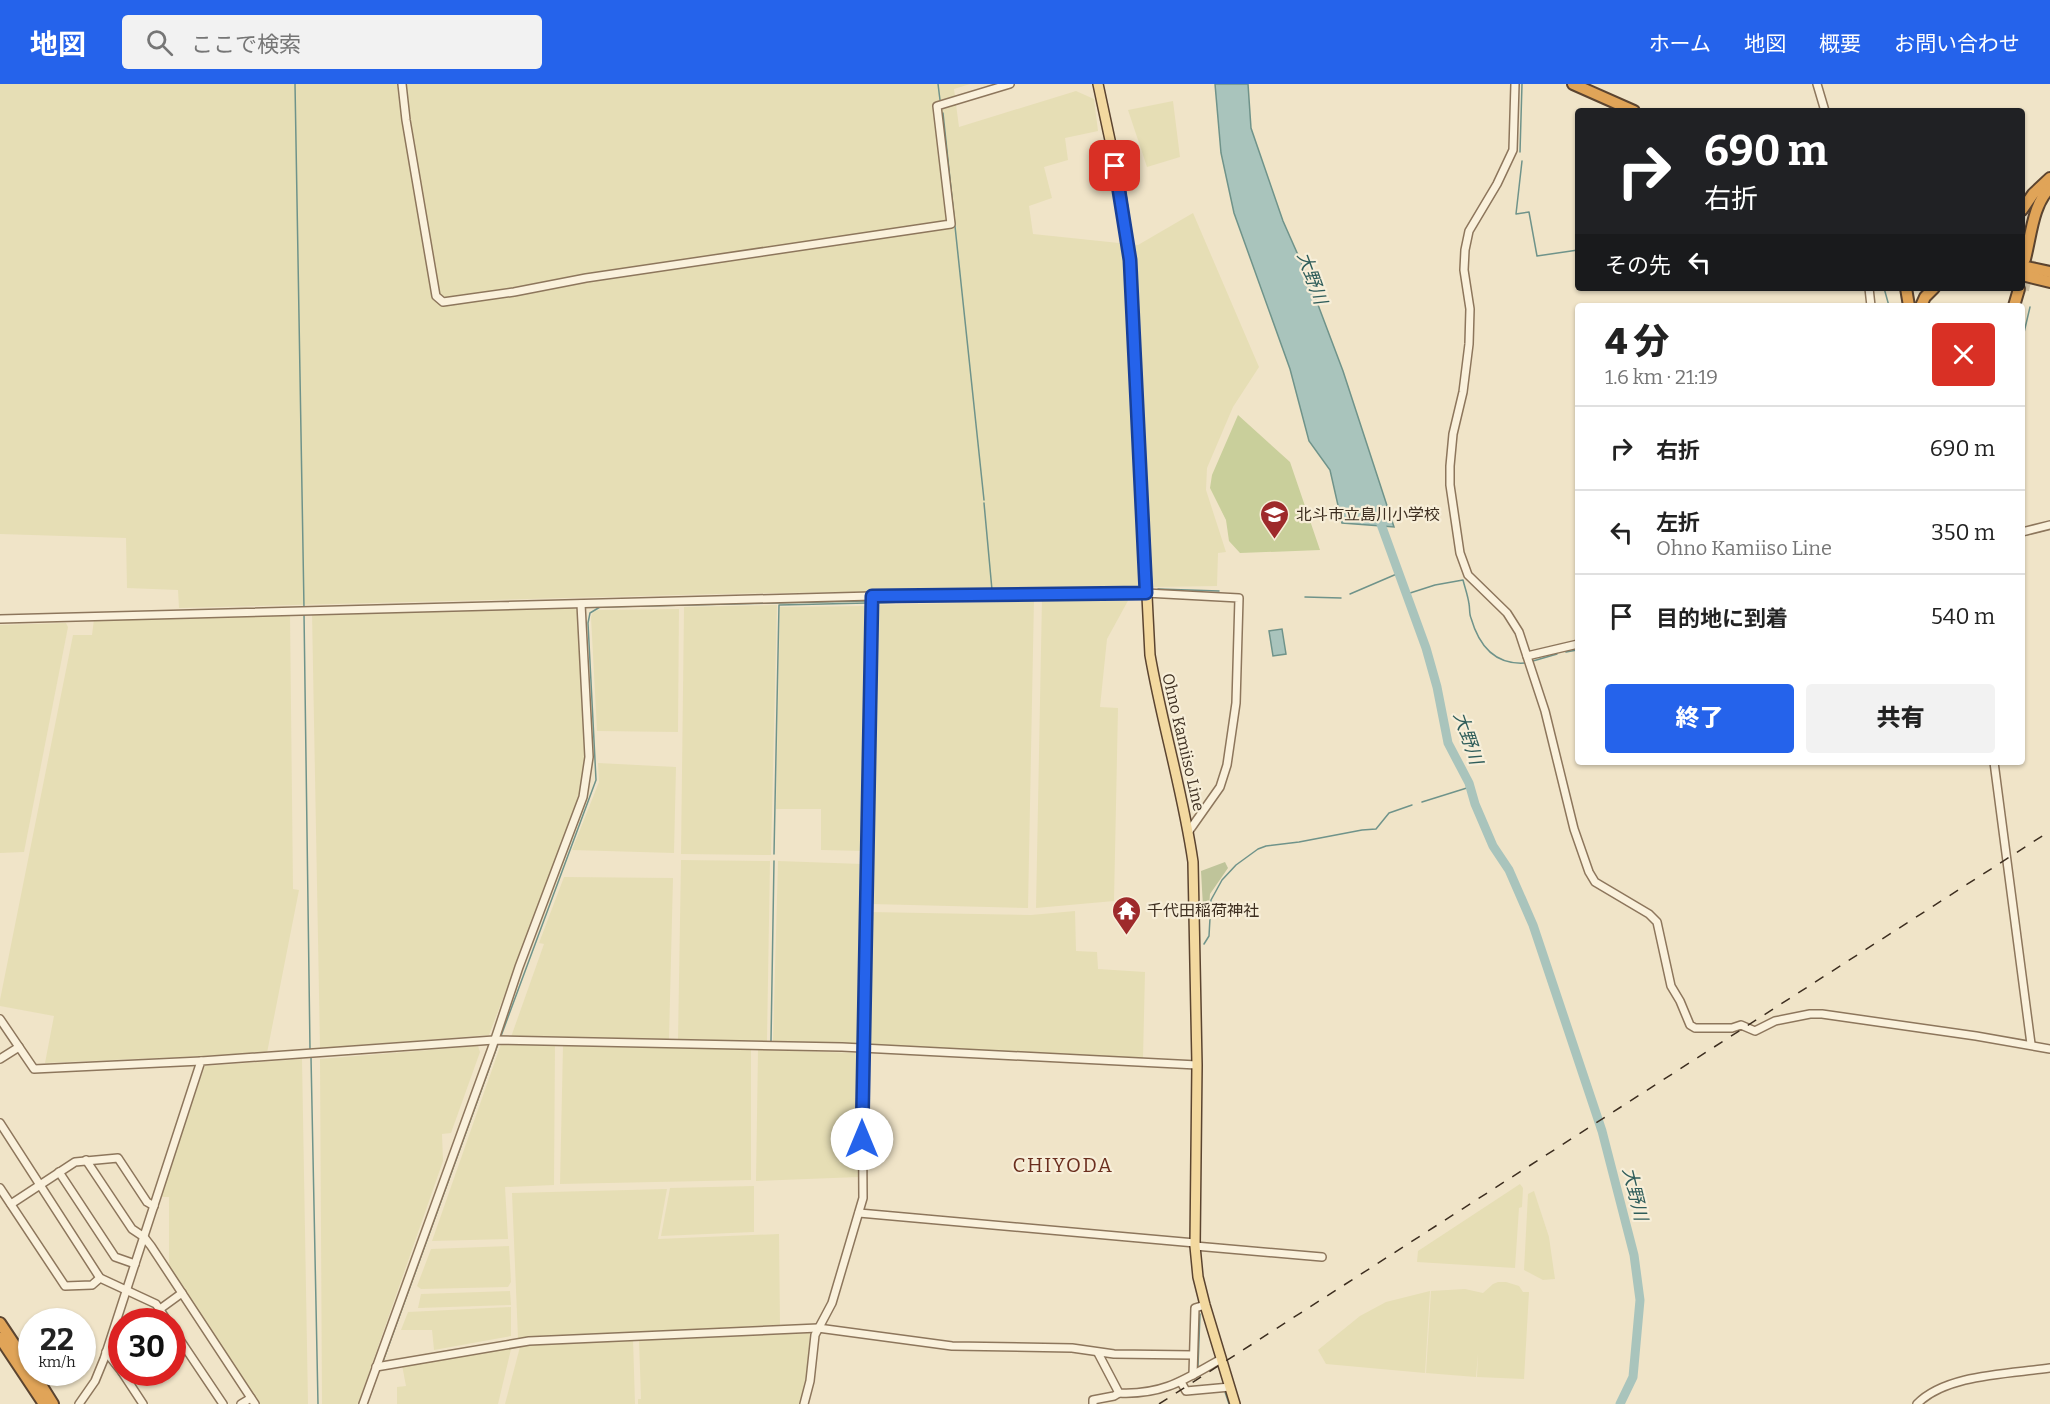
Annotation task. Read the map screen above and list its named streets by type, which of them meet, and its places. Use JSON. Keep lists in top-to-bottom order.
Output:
{
  "streets": {
    "main road": ["Ohno Kamiiso Line"]
  },
  "districts": ["CHIYODA"],
  "water": ["大野川"],
  "places": {
    "school or university": ["北斗市立島川小学校"],
    "temple": ["千代田稲荷神社"]
  },
  "page": {
    "header": "地図",
    "search": "ここで検索",
    "nav": [
      "ホーム",
      "地図",
      "概要",
      "お問い合わせ"
    ],
    "turn": ["690 m", "右折"],
    "then": "その先",
    "heading": ["4 分", "1.6 km · 21:19"],
    "list": [
      {
        "name": "右折",
        "value": "690 m"
      },
      {
        "name": "左折",
        "note": "Ohno Kamiiso Line",
        "value": "350 m"
      },
      {
        "name": "目的地に到着",
        "value": "540 m"
      }
    ],
    "buttons": ["終了", "共有"],
    "speed": "22 km/h",
    "limit": "30"
  }
}
